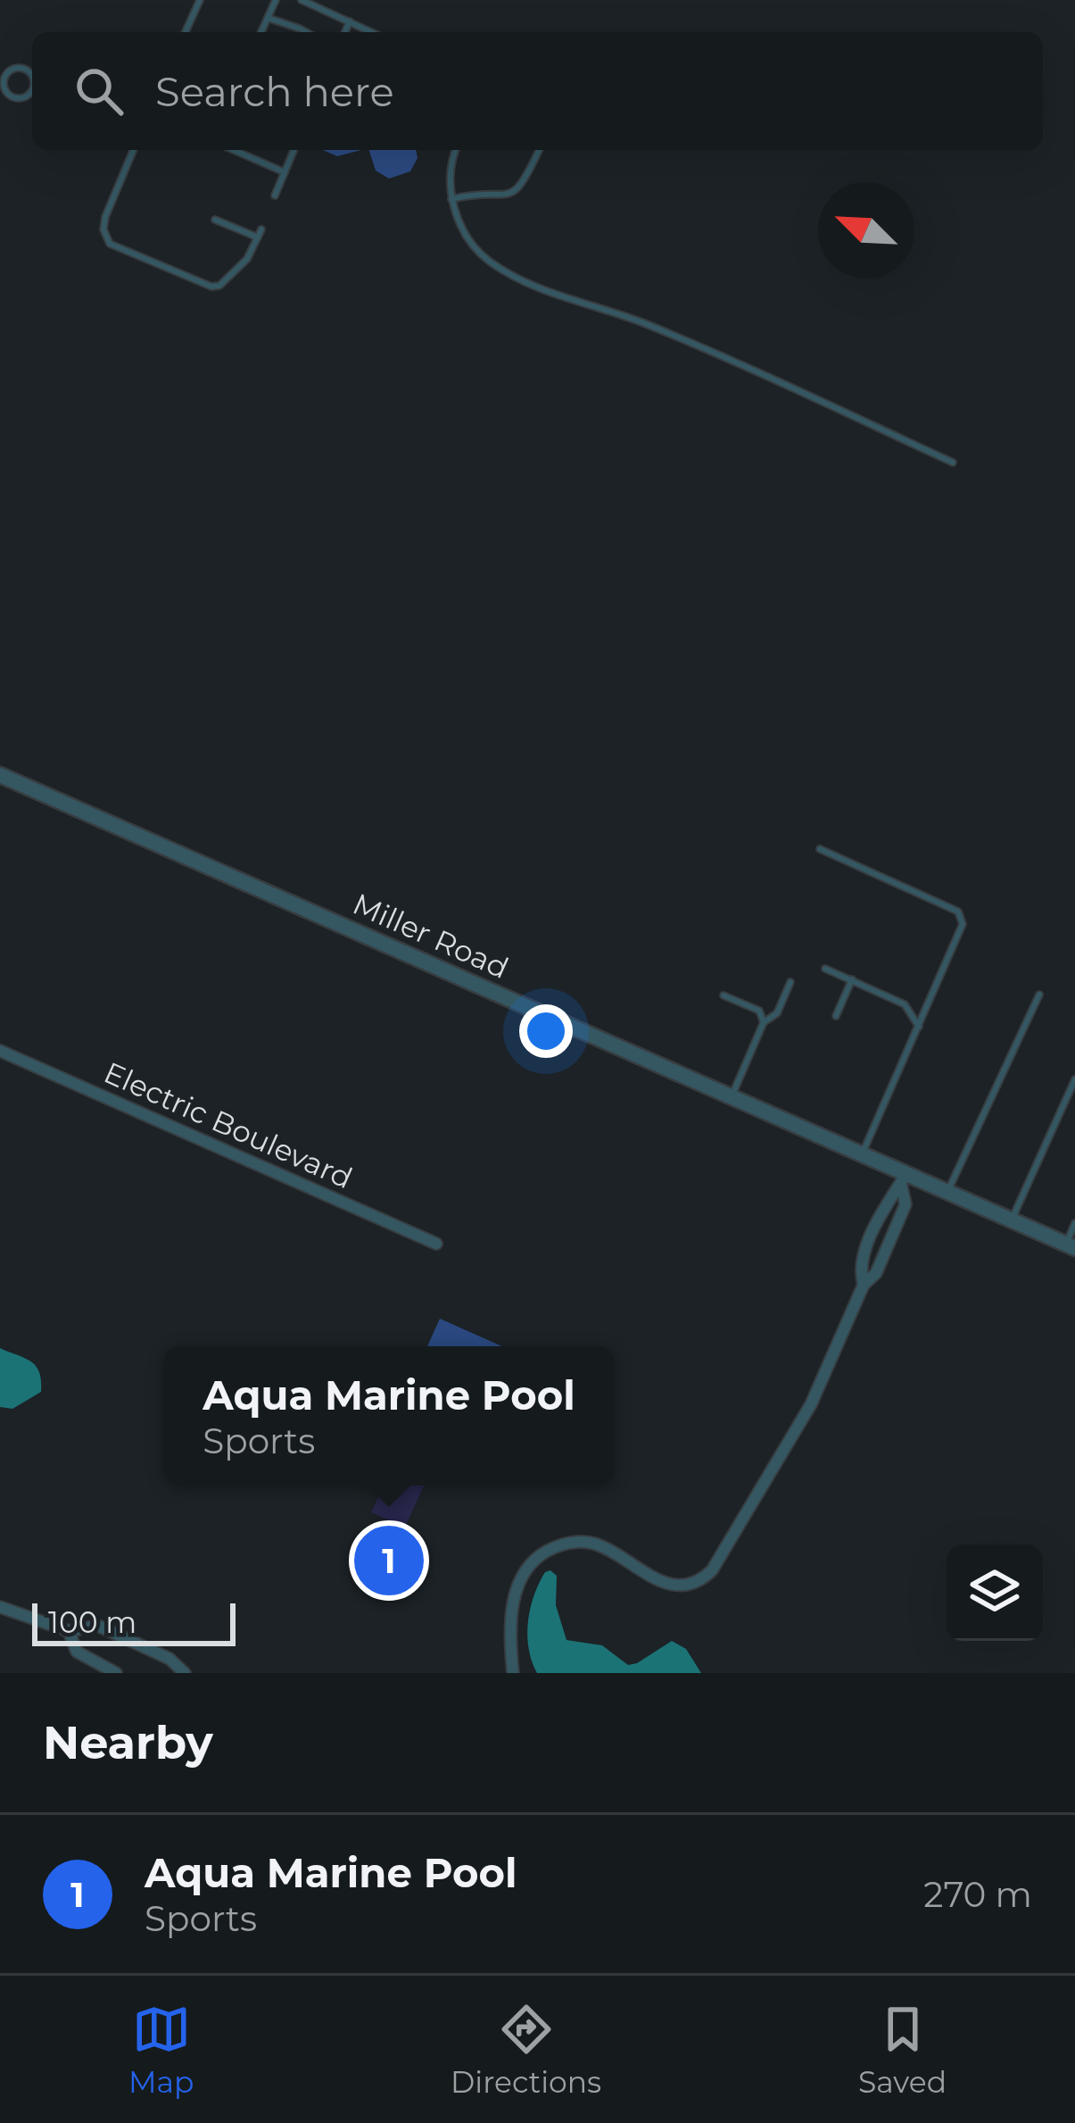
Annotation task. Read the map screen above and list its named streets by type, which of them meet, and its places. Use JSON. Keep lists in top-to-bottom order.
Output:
{
  "streets": {
    "street": ["Miller Road", "Electric Boulevard"]
  },
  "scale_bar": "100 m",
  "north": "top left",
  "page": {
    "search": "Search here",
    "popup": ["Aqua Marine Pool", "Sports"],
    "pins": "1",
    "scale": "100 m",
    "heading": "Nearby",
    "list": [
      {
        "mark": "1",
        "name": "Aqua Marine Pool",
        "note": "Sports",
        "value": "270 m"
      }
    ],
    "nav": ["Map", "Directions", "Saved"]
  }
}
